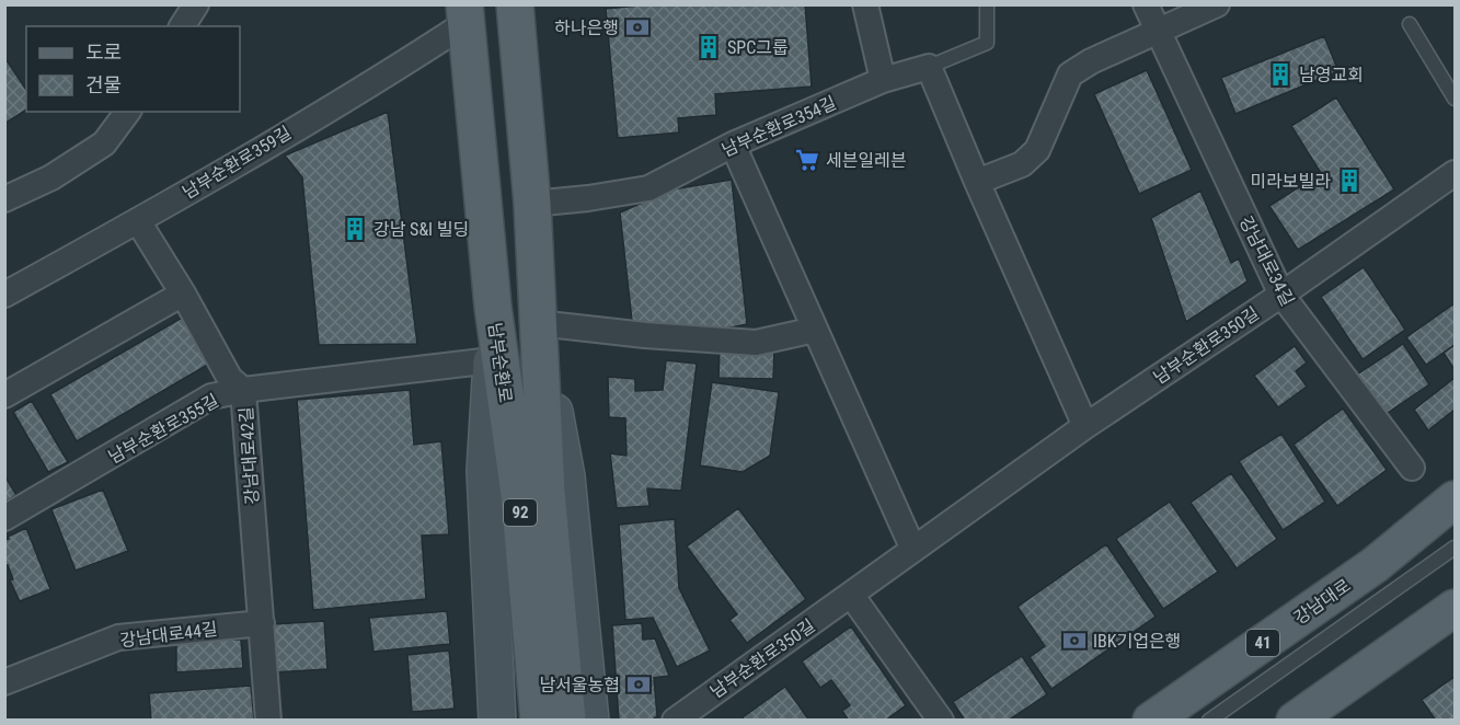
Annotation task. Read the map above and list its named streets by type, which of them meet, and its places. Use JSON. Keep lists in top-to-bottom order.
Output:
{
  "streets": {
    "main road": [
      "남부순환로",
      "92",
      "강남대로",
      "41"
    ],
    "street": [
      "남부순환로354길",
      "남부순환로359길",
      "강남대로34길",
      "남부순환로350길",
      "남부순환로355길",
      "강남대로42길",
      "강남대로44길"
    ]
  },
  "crossings": [
    ["남부순환로354길", "남부순환로"],
    ["남부순환로359길", "남부순환로"],
    ["남부순환로359길", "강남대로42길"],
    ["강남대로34길", "남부순환로350길"],
    ["남부순환로355길", "강남대로42길"],
    ["강남대로42길", "강남대로44길"]
  ],
  "places": {
    "bank": ["하나은행", "IBK기업은행", "남서울농협"],
    "building": [
      "SPC그룹",
      "남영교회",
      "미라보빌라",
      "강남 S&I 빌딩"
    ],
    "supermarket": ["세븐일레븐"]
  },
  "legend": ["도로", "건물"]
}
